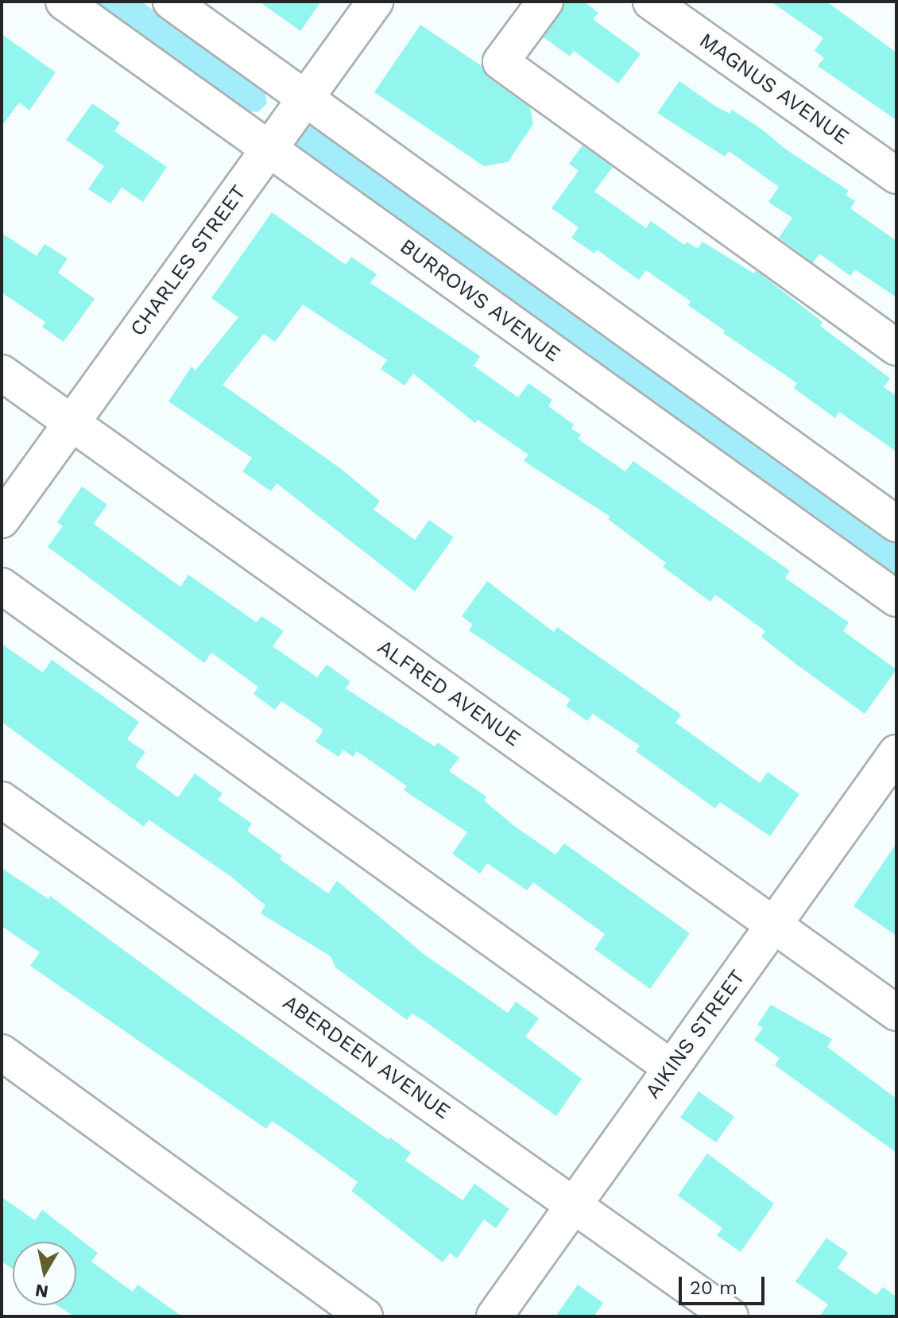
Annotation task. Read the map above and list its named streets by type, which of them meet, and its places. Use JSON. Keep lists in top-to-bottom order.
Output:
{
  "streets": {
    "street": [
      "MAGNUS AVENUE",
      "CHARLES STREET",
      "BURROWS AVENUE",
      "ALFRED AVENUE",
      "AIKINS STREET",
      "ABERDEEN AVENUE"
    ]
  },
  "crossings": [
    ["CHARLES STREET", "BURROWS AVENUE"],
    ["CHARLES STREET", "ALFRED AVENUE"],
    ["ALFRED AVENUE", "AIKINS STREET"],
    ["AIKINS STREET", "ABERDEEN AVENUE"]
  ],
  "scale_bar": "20 m",
  "north": "bottom"
}
